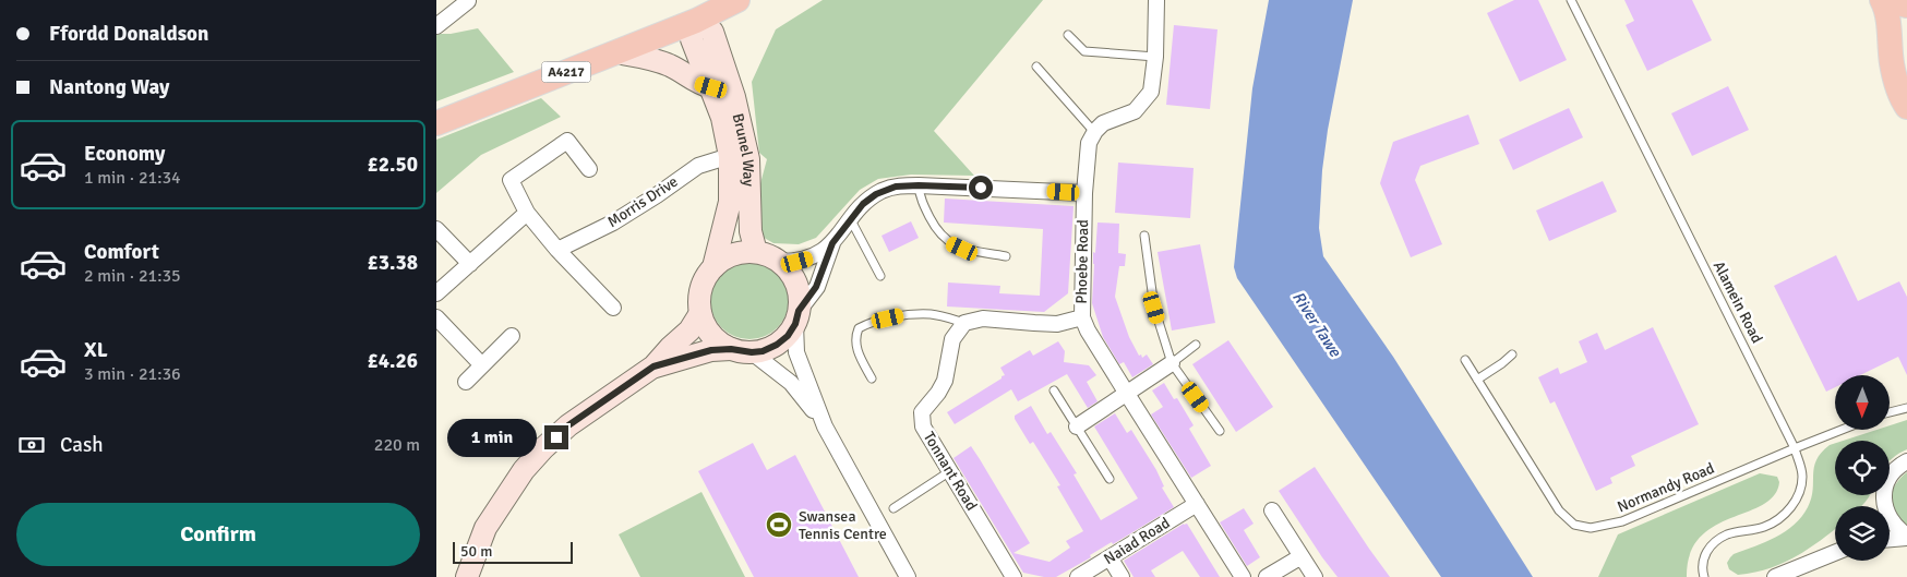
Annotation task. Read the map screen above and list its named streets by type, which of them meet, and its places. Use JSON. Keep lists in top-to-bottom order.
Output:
{
  "streets": {
    "main road": ["A4217"],
    "street": [
      "Brunel Way",
      "Morris Drive",
      "Phoebe Road",
      "Tonnant Road",
      "Naiad Road"
    ],
    "lane": ["Alamein Road", "Normandy Road"]
  },
  "crossings": [
    ["A4217", "Brunel Way"],
    ["Brunel Way", "Morris Drive"],
    ["Phoebe Road", "Naiad Road"],
    ["Alamein Road", "Normandy Road"]
  ],
  "water": ["River Tawe"],
  "places": {
    "sports": ["Swansea Tennis Centre"]
  },
  "scale_bar": "50 m",
  "north": "bottom",
  "page": {
    "banner": ["Ffordd Donaldson", "Nantong Way"],
    "list": [
      {
        "name": "Economy",
        "note": "1 min · 21:34",
        "value": "£2.50"
      },
      {
        "name": "Comfort",
        "note": "2 min · 21:35",
        "value": "£3.38"
      },
      {
        "name": "XL",
        "note": "3 min · 21:36",
        "value": "£4.26"
      }
    ],
    "pay": ["Cash", "220 m"],
    "bubble": "1 min",
    "buttons": "Confirm",
    "scale": "50 m"
  }
}
